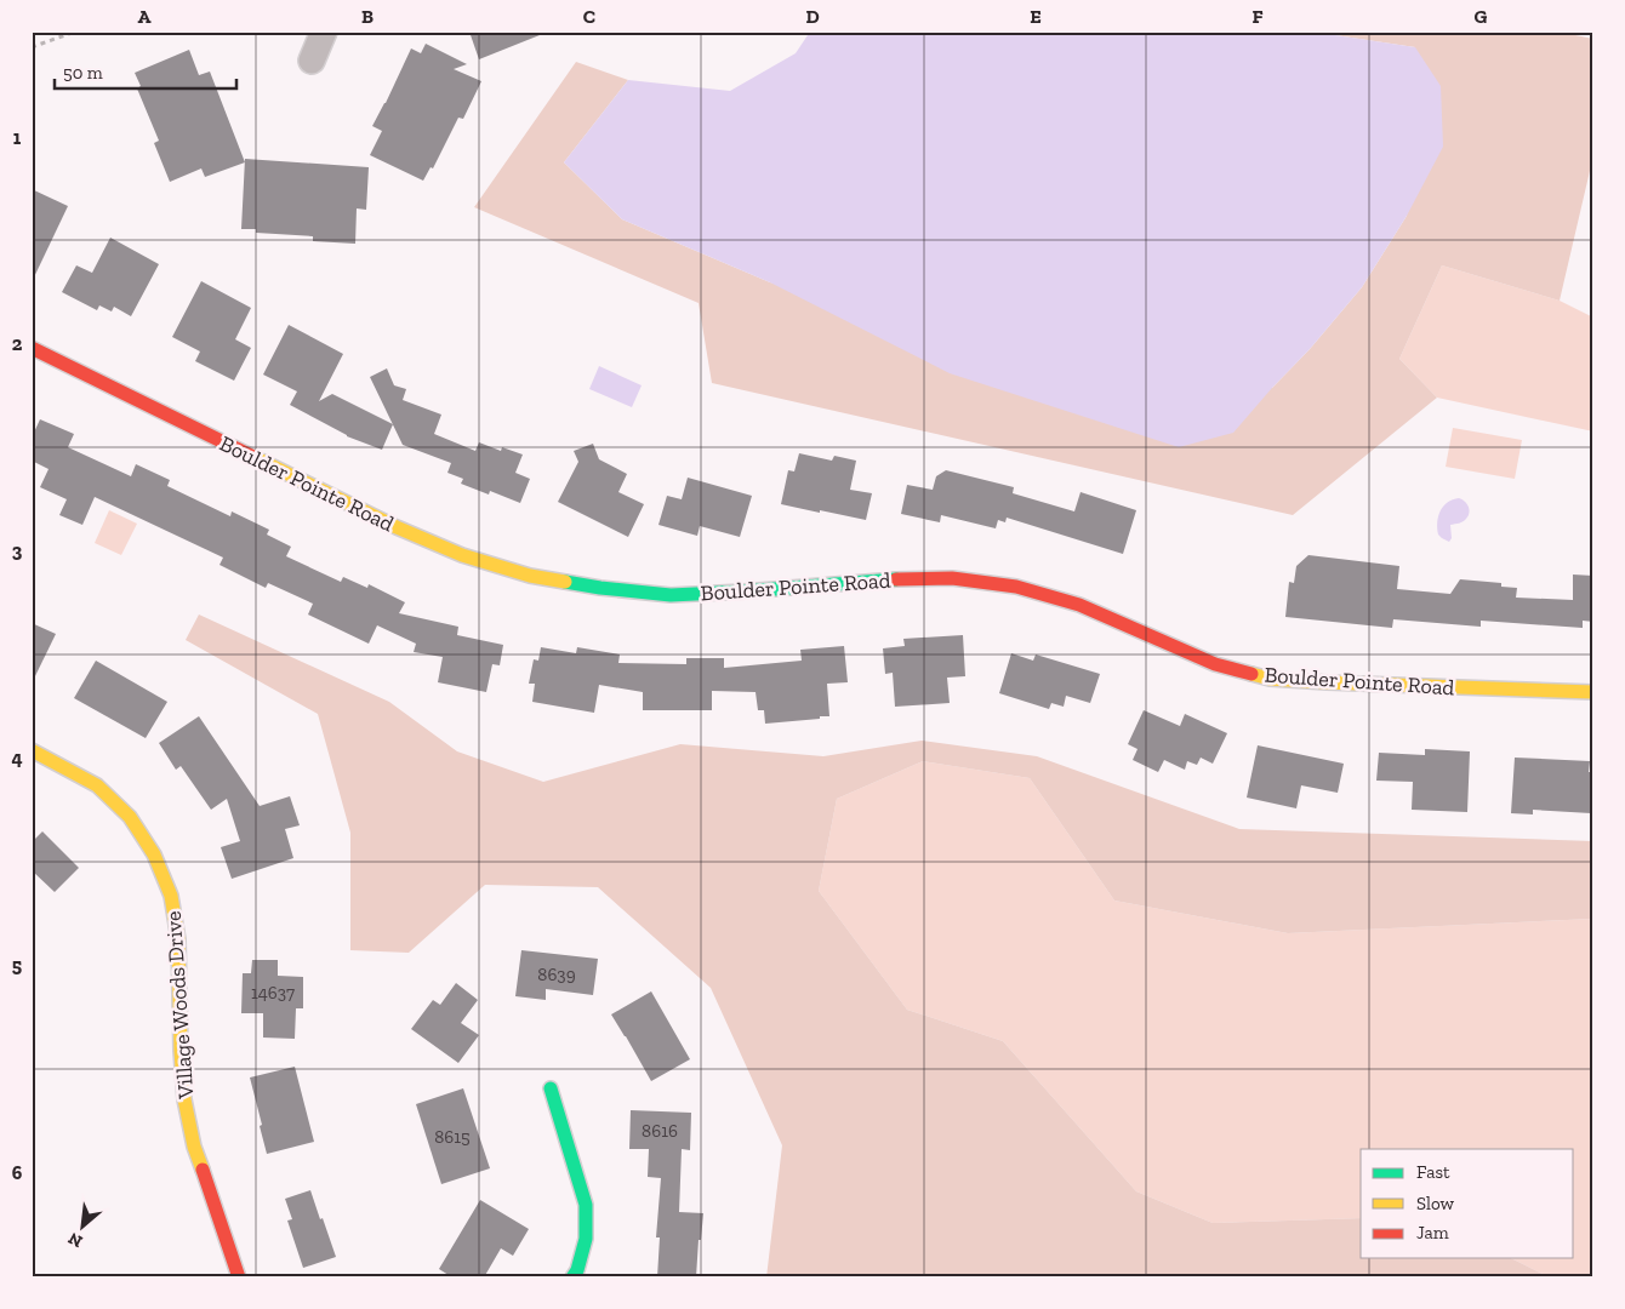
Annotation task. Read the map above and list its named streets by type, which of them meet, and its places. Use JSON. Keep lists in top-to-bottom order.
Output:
{
  "streets": {
    "street": ["Boulder Pointe Road", "Village Woods Drive"]
  },
  "house_numbers": [
    "8639",
    "14637",
    "8616",
    "8615"
  ],
  "legend": ["Fast", "Slow", "Jam"],
  "scale_bar": "50 m",
  "north": "bottom left",
  "grid": {
    "columns": [
      "A",
      "B",
      "C",
      "D",
      "E",
      "F",
      "G"
    ],
    "rows": [
      "1",
      "2",
      "3",
      "4",
      "5",
      "6"
    ]
  }
}
